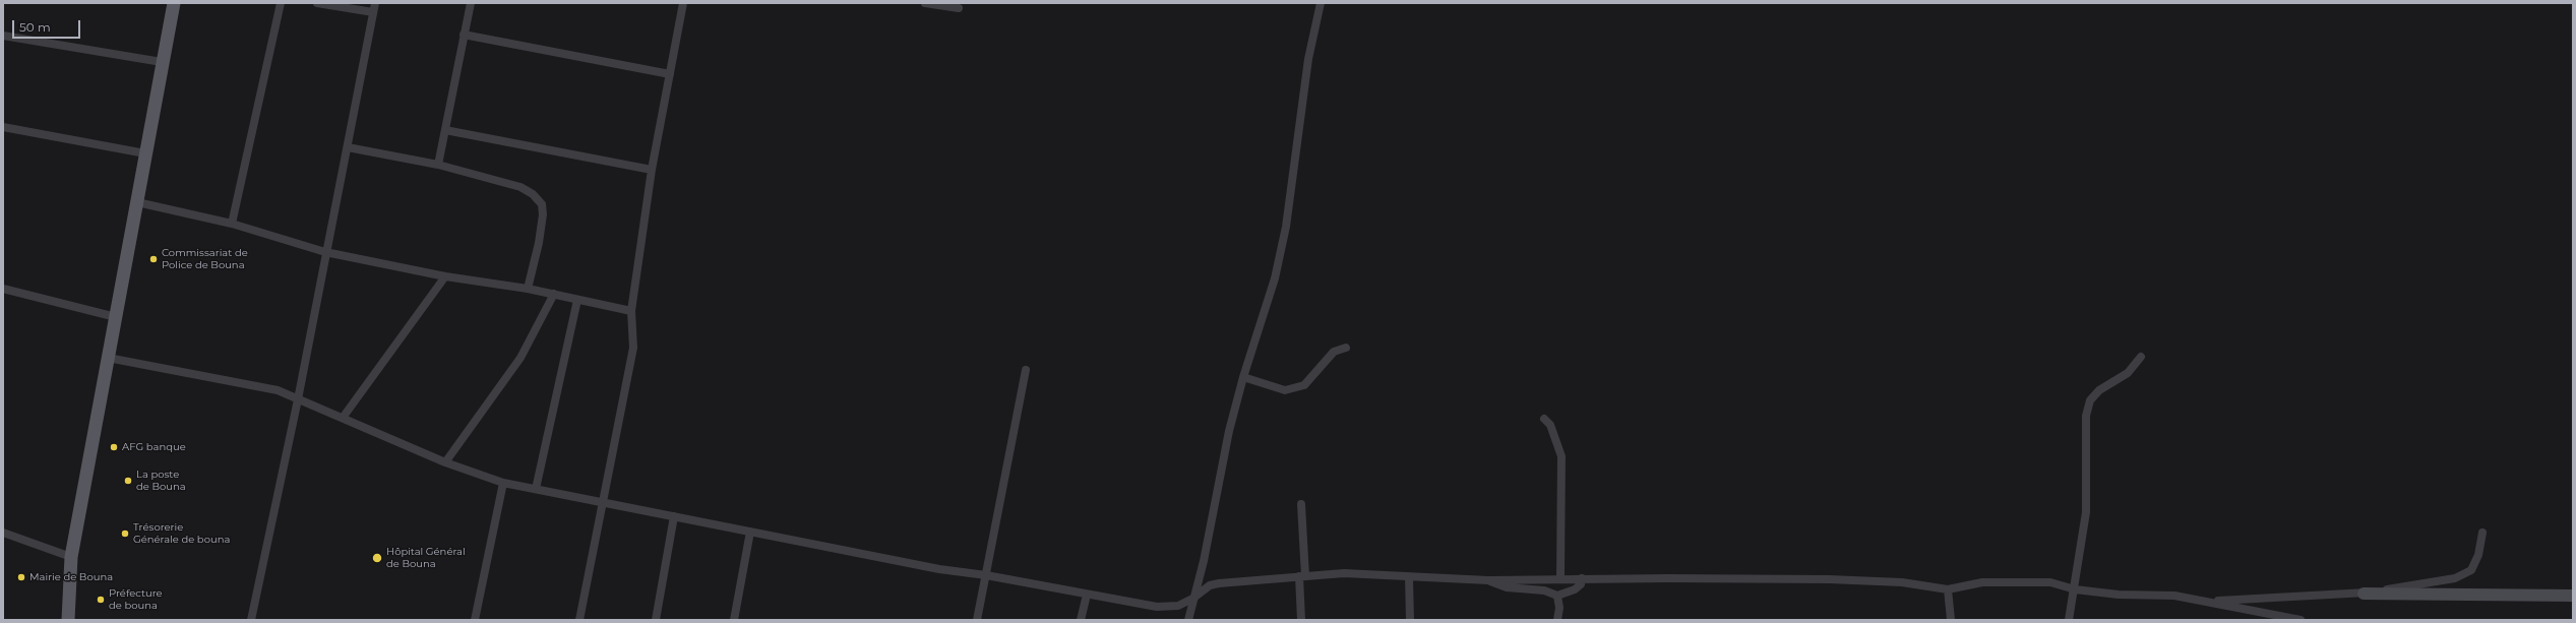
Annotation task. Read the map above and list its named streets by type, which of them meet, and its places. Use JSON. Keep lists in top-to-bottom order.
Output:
{
  "places": [
    "Commissariat de Police de Bouna",
    "AFG banque",
    "La poste de Bouna",
    "Trésorerie Générale de bouna",
    "Hôpital Général de Bouna",
    "Mairie de Bouna",
    "Préfecture de bouna"
  ],
  "scale_bar": "50 m"
}
